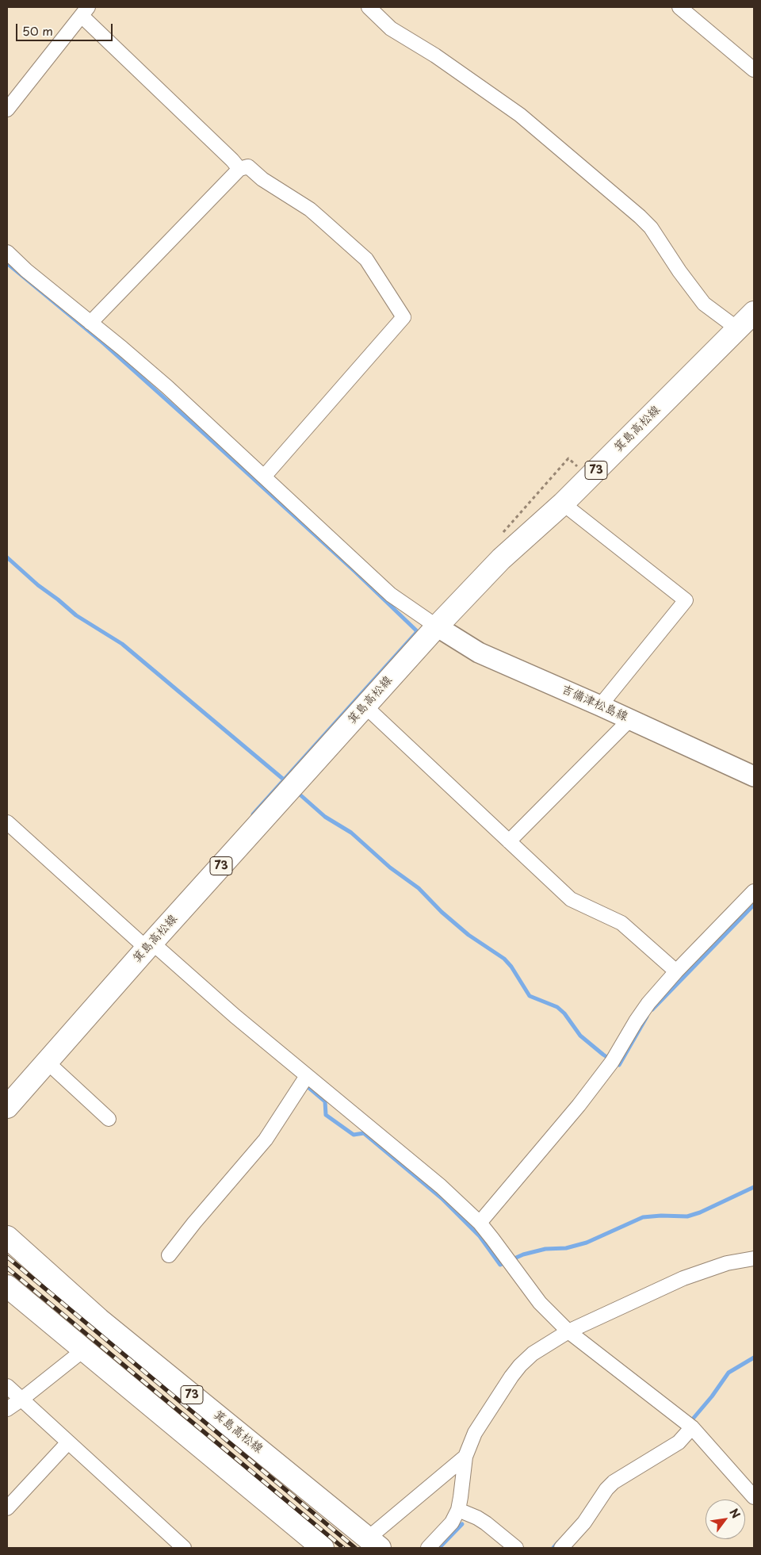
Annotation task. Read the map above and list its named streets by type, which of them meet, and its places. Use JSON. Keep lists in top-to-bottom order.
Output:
{
  "streets": {
    "main road": ["箕島高松線", "73", "吉備津松島線"]
  },
  "crossings": [
    ["箕島高松線", "吉備津松島線"]
  ],
  "scale_bar": "50 m",
  "north": "top right"
}
